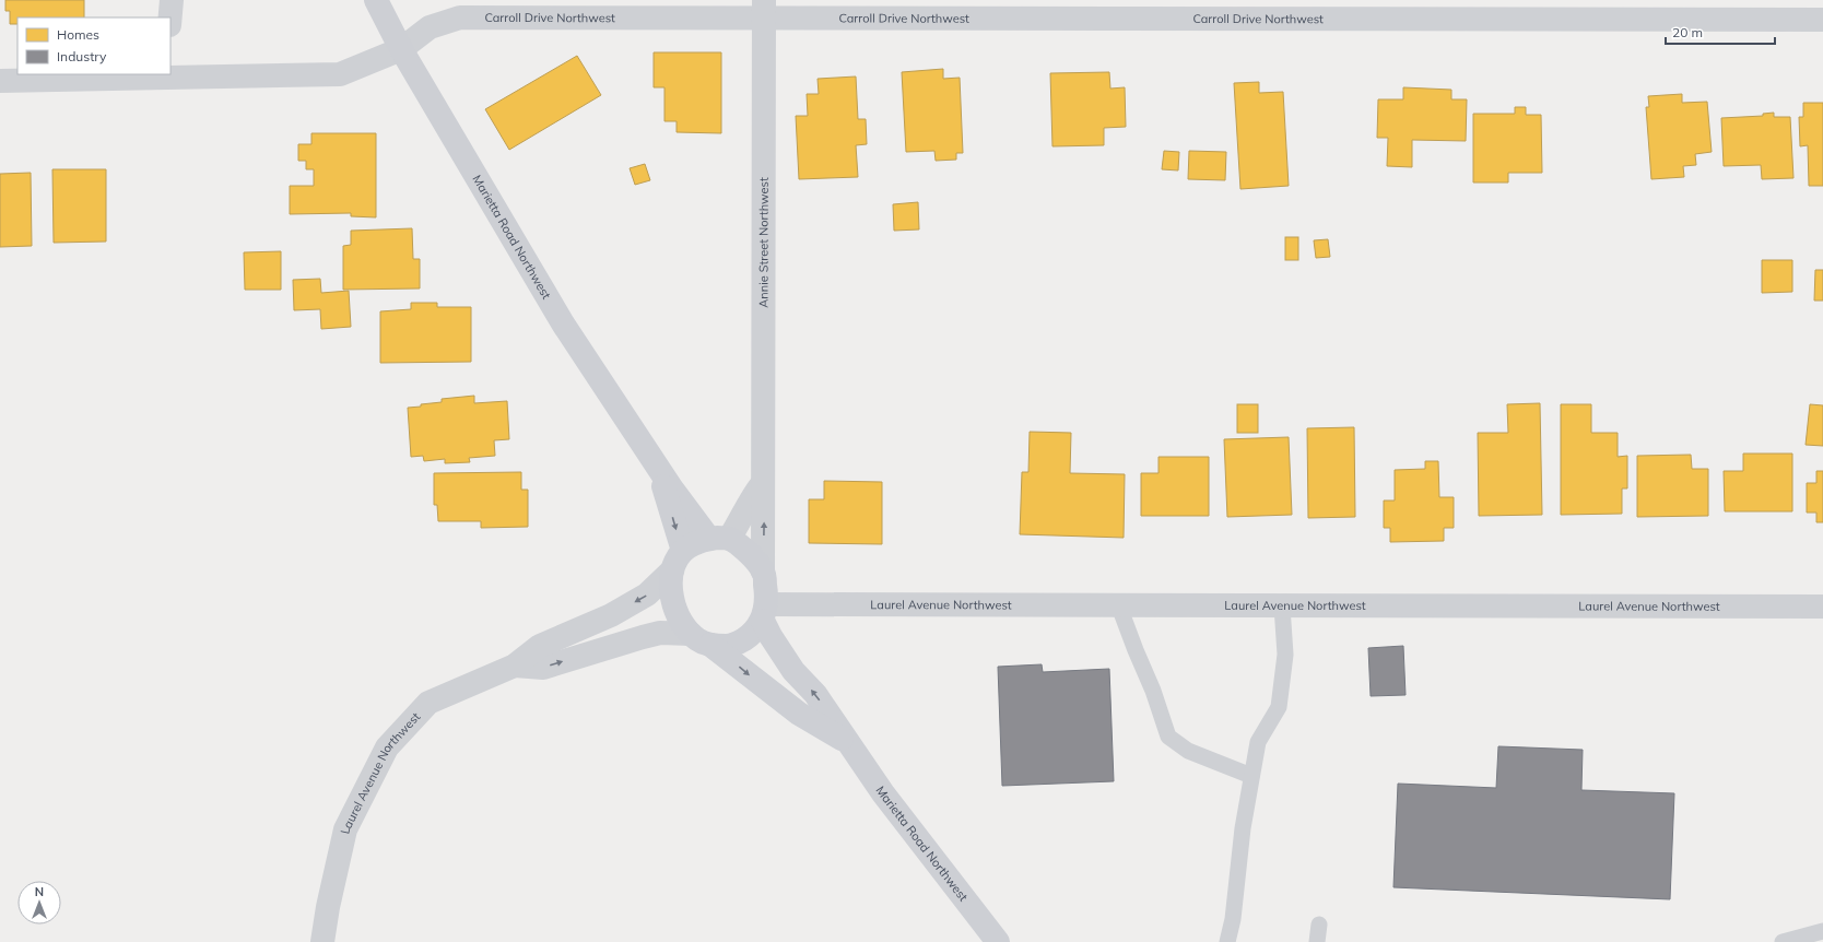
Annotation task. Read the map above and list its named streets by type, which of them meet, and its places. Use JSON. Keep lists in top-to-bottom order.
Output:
{
  "streets": {
    "main road": ["Marietta Road Northwest"],
    "street": ["Carroll Drive Northwest", "Annie Street Northwest", "Laurel Avenue Northwest"]
  },
  "crossings": [
    ["Carroll Drive Northwest", "Marietta Road Northwest"],
    ["Carroll Drive Northwest", "Annie Street Northwest"],
    ["Marietta Road Northwest", "Annie Street Northwest"],
    ["Marietta Road Northwest", "Laurel Avenue Northwest"],
    ["Annie Street Northwest", "Laurel Avenue Northwest"]
  ],
  "legend": ["Homes", "Industry"],
  "scale_bar": "20 m",
  "north": "top"
}
